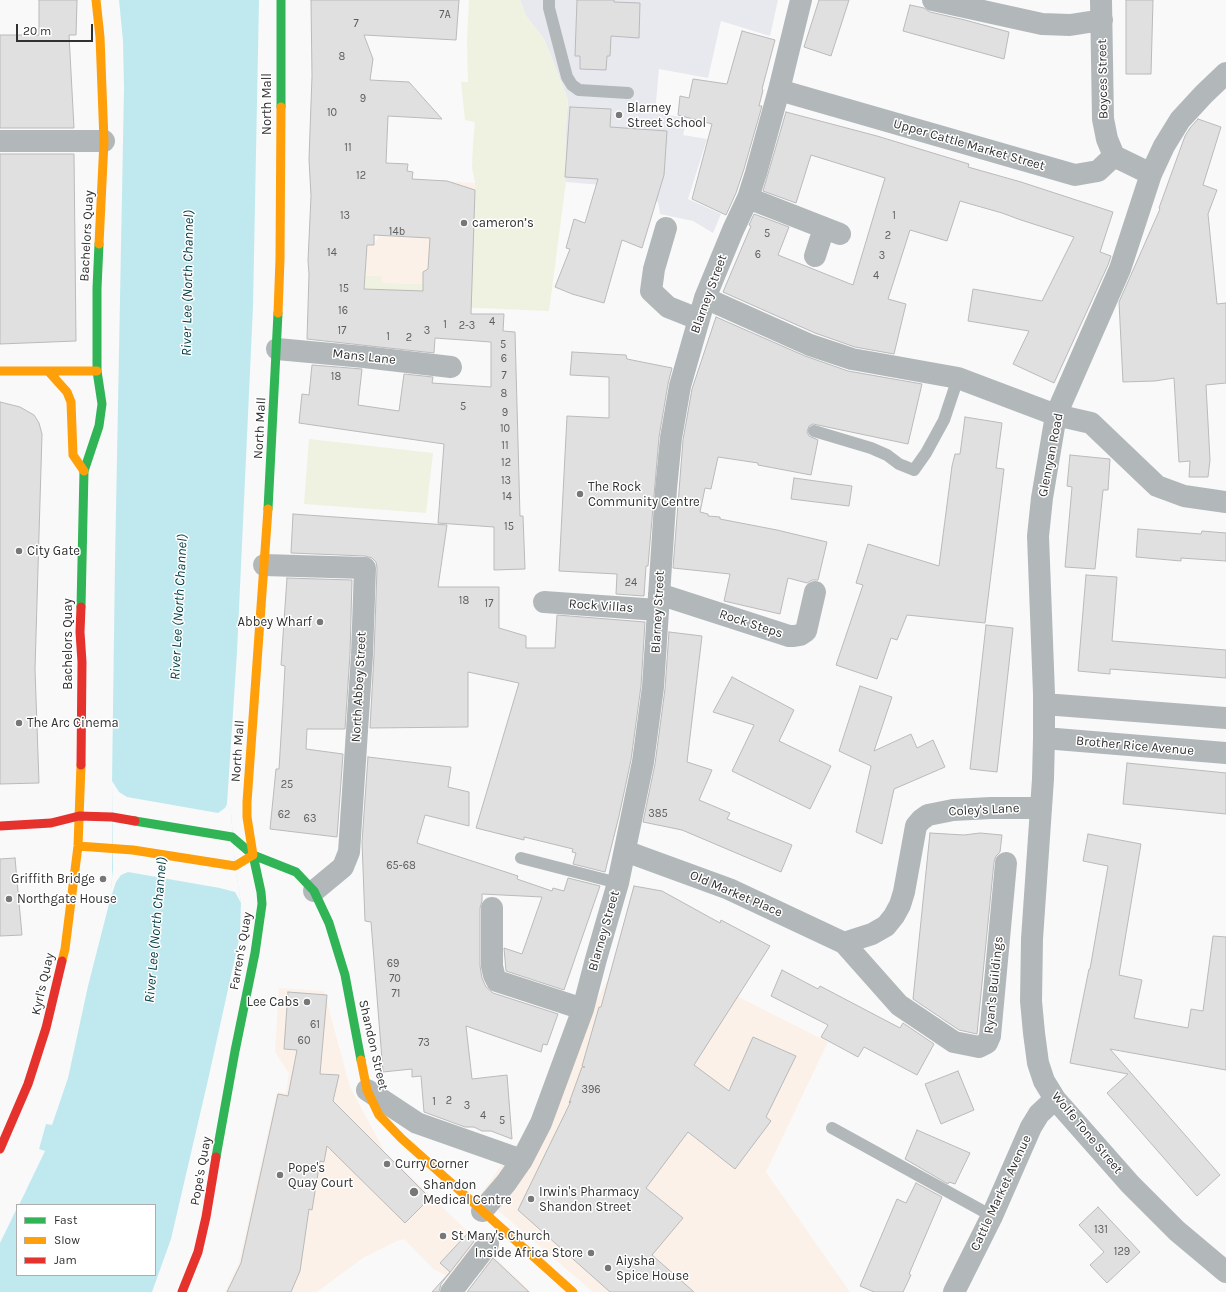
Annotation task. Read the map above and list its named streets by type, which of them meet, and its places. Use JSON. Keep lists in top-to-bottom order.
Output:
{
  "streets": {
    "main road": [
      "North Mall",
      "Bachelors Quay",
      "Farren's Quay",
      "Kyrl's Quay",
      "Shandon Street",
      "Pope's Quay"
    ],
    "street": [
      "Boyces Street",
      "Upper Cattle Market Street",
      "Blarney Street",
      "Mans Lane",
      "Glenryan Road",
      "Rock Villas",
      "Rock Steps",
      "North Abbey Street",
      "Brother Rice Avenue",
      "Coley's Lane",
      "Old Market Place",
      "Ryan's Buildings",
      "Wolfe Tone Street",
      "Cattle Market Avenue"
    ]
  },
  "crossings": [
    ["Boyces Street", "Upper Cattle Market Street"],
    ["North Mall", "Mans Lane"],
    ["North Mall", "North Abbey Street"],
    ["North Mall", "Farren's Quay"],
    ["North Mall", "Shandon Street"],
    ["Upper Cattle Market Street", "Blarney Street"],
    ["Bachelors Quay", "Kyrl's Quay"],
    ["Blarney Street", "Rock Villas"],
    ["Blarney Street", "Rock Steps"],
    ["Blarney Street", "Old Market Place"],
    ["Blarney Street", "Shandon Street"],
    ["Glenryan Road", "Brother Rice Avenue"],
    ["Glenryan Road", "Coley's Lane"],
    ["Glenryan Road", "Wolfe Tone Street"],
    ["Rock Villas", "Rock Steps"],
    ["North Abbey Street", "Shandon Street"],
    ["Coley's Lane", "Old Market Place"],
    ["Coley's Lane", "Ryan's Buildings"],
    ["Coley's Lane", "Wolfe Tone Street"],
    ["Old Market Place", "Ryan's Buildings"],
    ["Farren's Quay", "Shandon Street"],
    ["Farren's Quay", "Pope's Quay"],
    ["Wolfe Tone Street", "Cattle Market Avenue"]
  ],
  "water": ["River Lee (North Channel)"],
  "places": [
    "Blarney Street School",
    "cameron’s",
    "The Rock Community Centre",
    "City Gate",
    "Abbey Wharf",
    "The Arc Cinema",
    "Griffith Bridge",
    "Northgate House",
    "Lee Cabs",
    "Curry Corner",
    "Pope's Quay Court",
    "Shandon Medical Centre",
    "Irwin's Pharmacy Shandon Street",
    "St Mary's Church",
    "Inside Africa Store",
    "Aiysha Spice House"
  ],
  "house_numbers": [
    "7A",
    "7",
    "8",
    "9",
    "10",
    "11",
    "12",
    "13",
    "1",
    "14b",
    "5",
    "2",
    "14",
    "6",
    "3",
    "4",
    "15",
    "16",
    "4",
    "1",
    "2-3",
    "17",
    "3",
    "1",
    "2",
    "5",
    "6",
    "7",
    "18",
    "8",
    "5",
    "9",
    "10",
    "11",
    "12",
    "13",
    "14",
    "15",
    "24",
    "18",
    "17",
    "25",
    "385",
    "62",
    "63",
    "65-68",
    "69",
    "70",
    "71",
    "61",
    "60",
    "73",
    "396",
    "2",
    "1",
    "3",
    "4",
    "5",
    "131",
    "129"
  ],
  "legend": ["Fast", "Slow", "Jam"],
  "scale_bar": "20 m"
}
